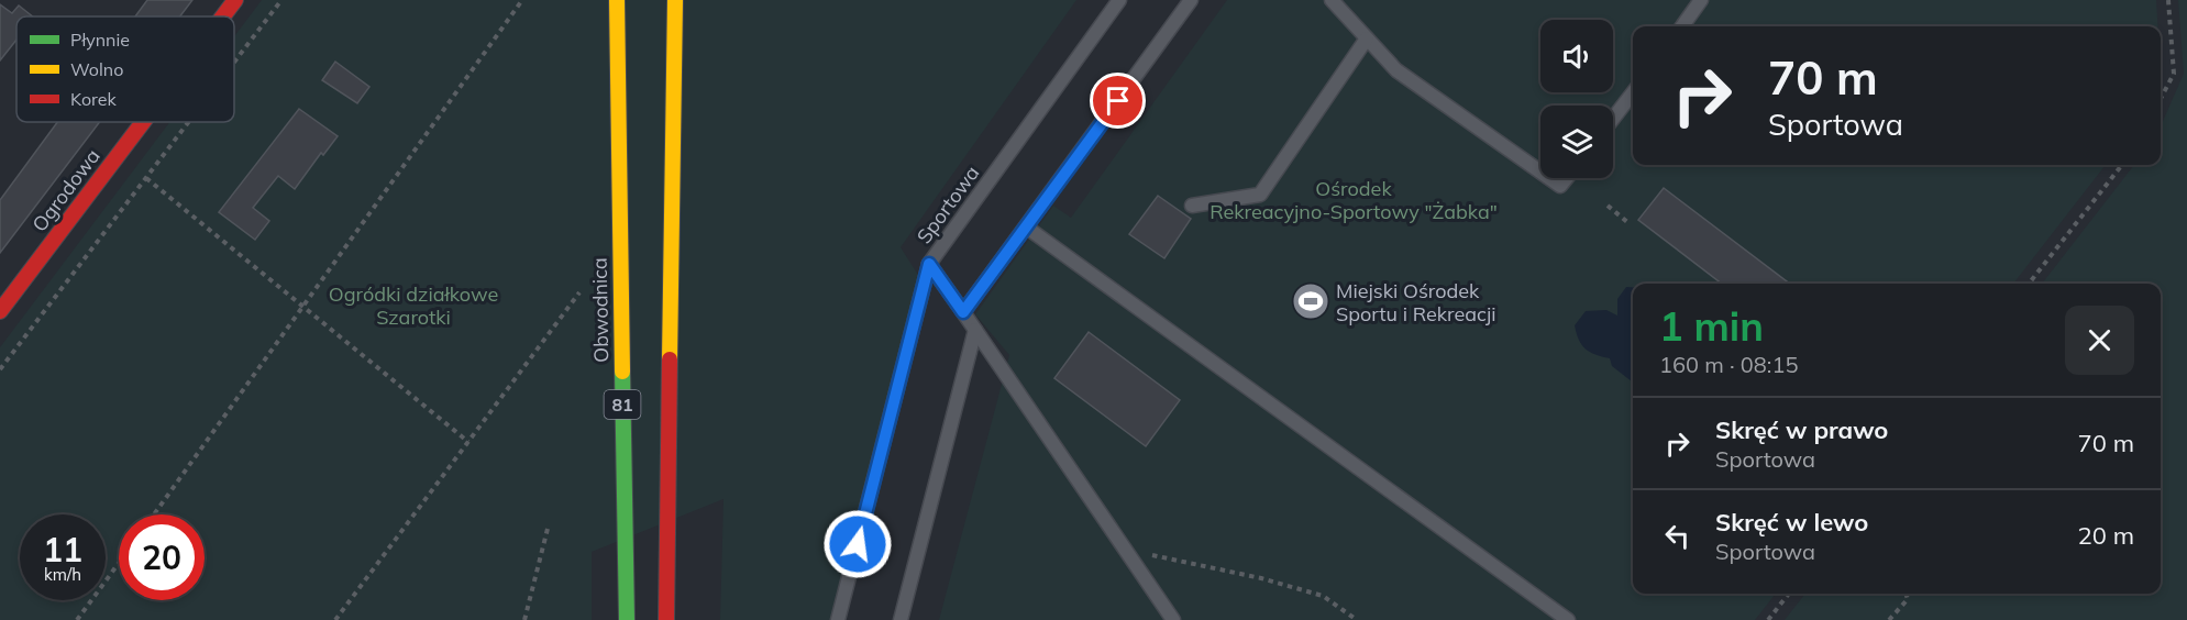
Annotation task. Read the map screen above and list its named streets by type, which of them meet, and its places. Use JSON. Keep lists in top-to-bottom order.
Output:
{
  "streets": {
    "main road": ["Ogrodowa", "Obwodnica", "81"],
    "lane": ["Sportowa"]
  },
  "parks": ["Ośrodek Rekreacyjno-Sportowy \"Żabka\"", "Ogródki działkowe Szarotki"],
  "places": {
    "sports": ["Miejski Ośrodek Sportu i Rekreacji"]
  },
  "legend": ["Płynnie", "Wolno", "Korek"],
  "page": {
    "turn": ["70 m", "Sportowa"],
    "heading": ["1 min", "160 m · 08:15"],
    "list": [
      {
        "name": "Skręć w prawo",
        "note": "Sportowa",
        "value": "70 m"
      },
      {
        "name": "Skręć w lewo",
        "note": "Sportowa",
        "value": "20 m"
      }
    ],
    "speed": "11 km/h",
    "limit": "20"
  }
}
